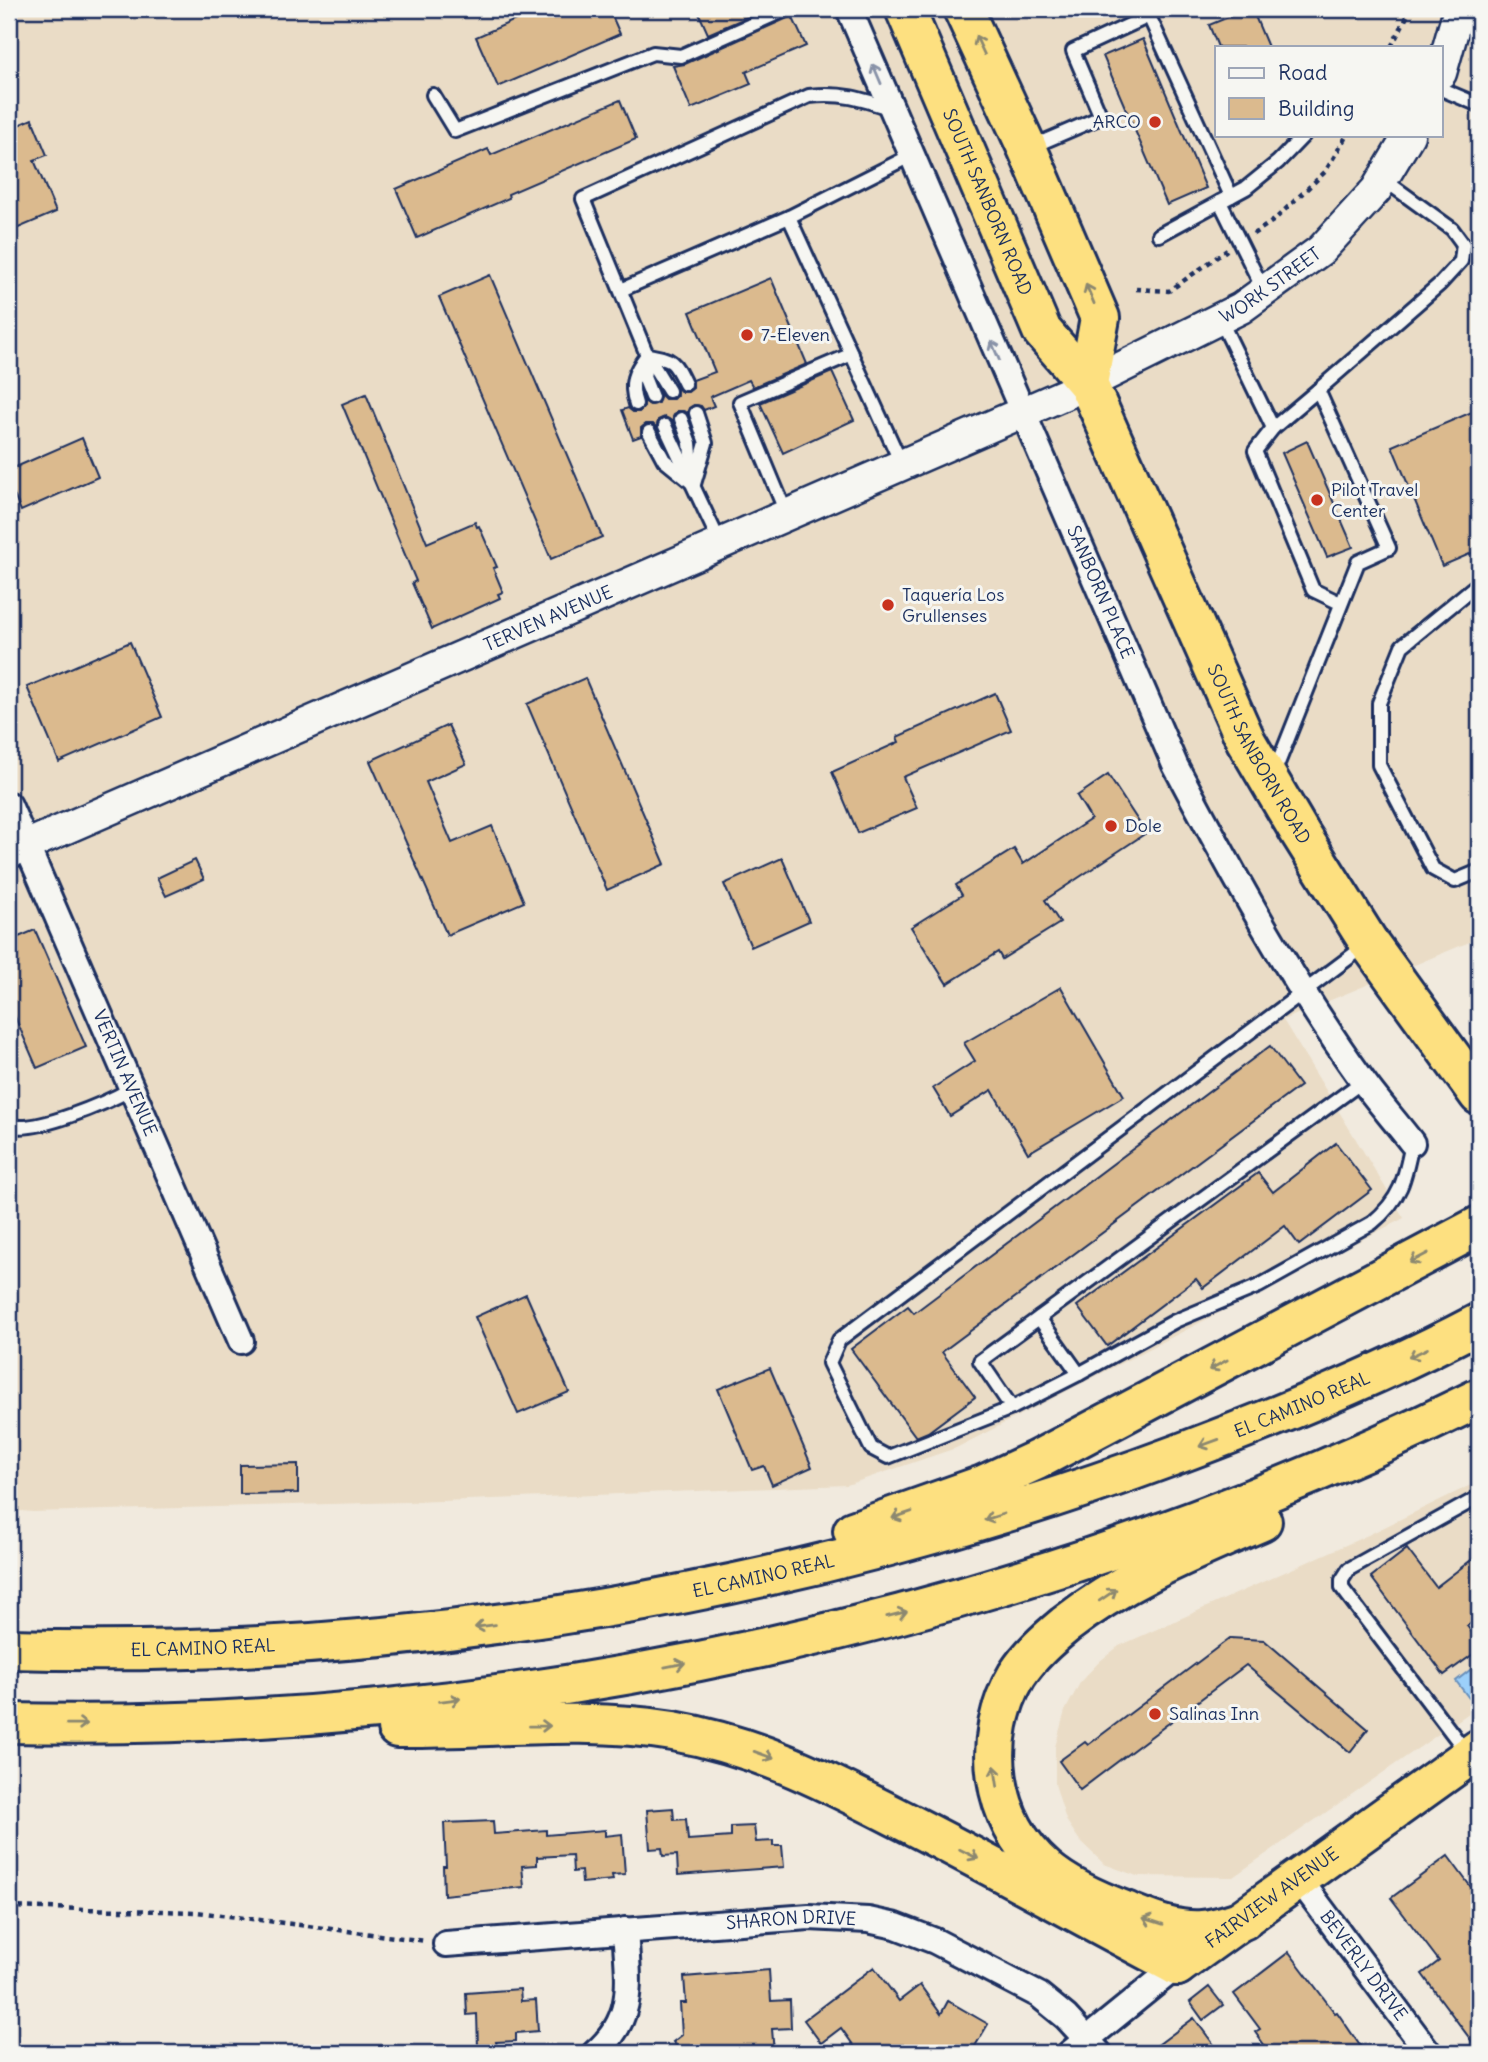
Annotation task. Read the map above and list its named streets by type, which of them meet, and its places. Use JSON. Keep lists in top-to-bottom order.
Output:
{
  "streets": {
    "highway": ["SOUTH SANBORN ROAD", "EL CAMINO REAL", "FAIRVIEW AVENUE"],
    "street": [
      "WORK STREET",
      "SANBORN PLACE",
      "TERVEN AVENUE",
      "VERTIN AVENUE",
      "SHARON DRIVE",
      "BEVERLY DRIVE"
    ]
  },
  "crossings": [
    ["SOUTH SANBORN ROAD", "WORK STREET"],
    ["SOUTH SANBORN ROAD", "TERVEN AVENUE"],
    ["WORK STREET", "TERVEN AVENUE"],
    ["SANBORN PLACE", "TERVEN AVENUE"],
    ["TERVEN AVENUE", "VERTIN AVENUE"],
    ["FAIRVIEW AVENUE", "SHARON DRIVE"],
    ["FAIRVIEW AVENUE", "BEVERLY DRIVE"]
  ],
  "places": [
    "ARCO",
    "7-Eleven",
    "Pilot Travel Center",
    "Taquería Los Grullenses",
    "Dole",
    "Salinas Inn"
  ],
  "legend": ["Road", "Building"]
}
